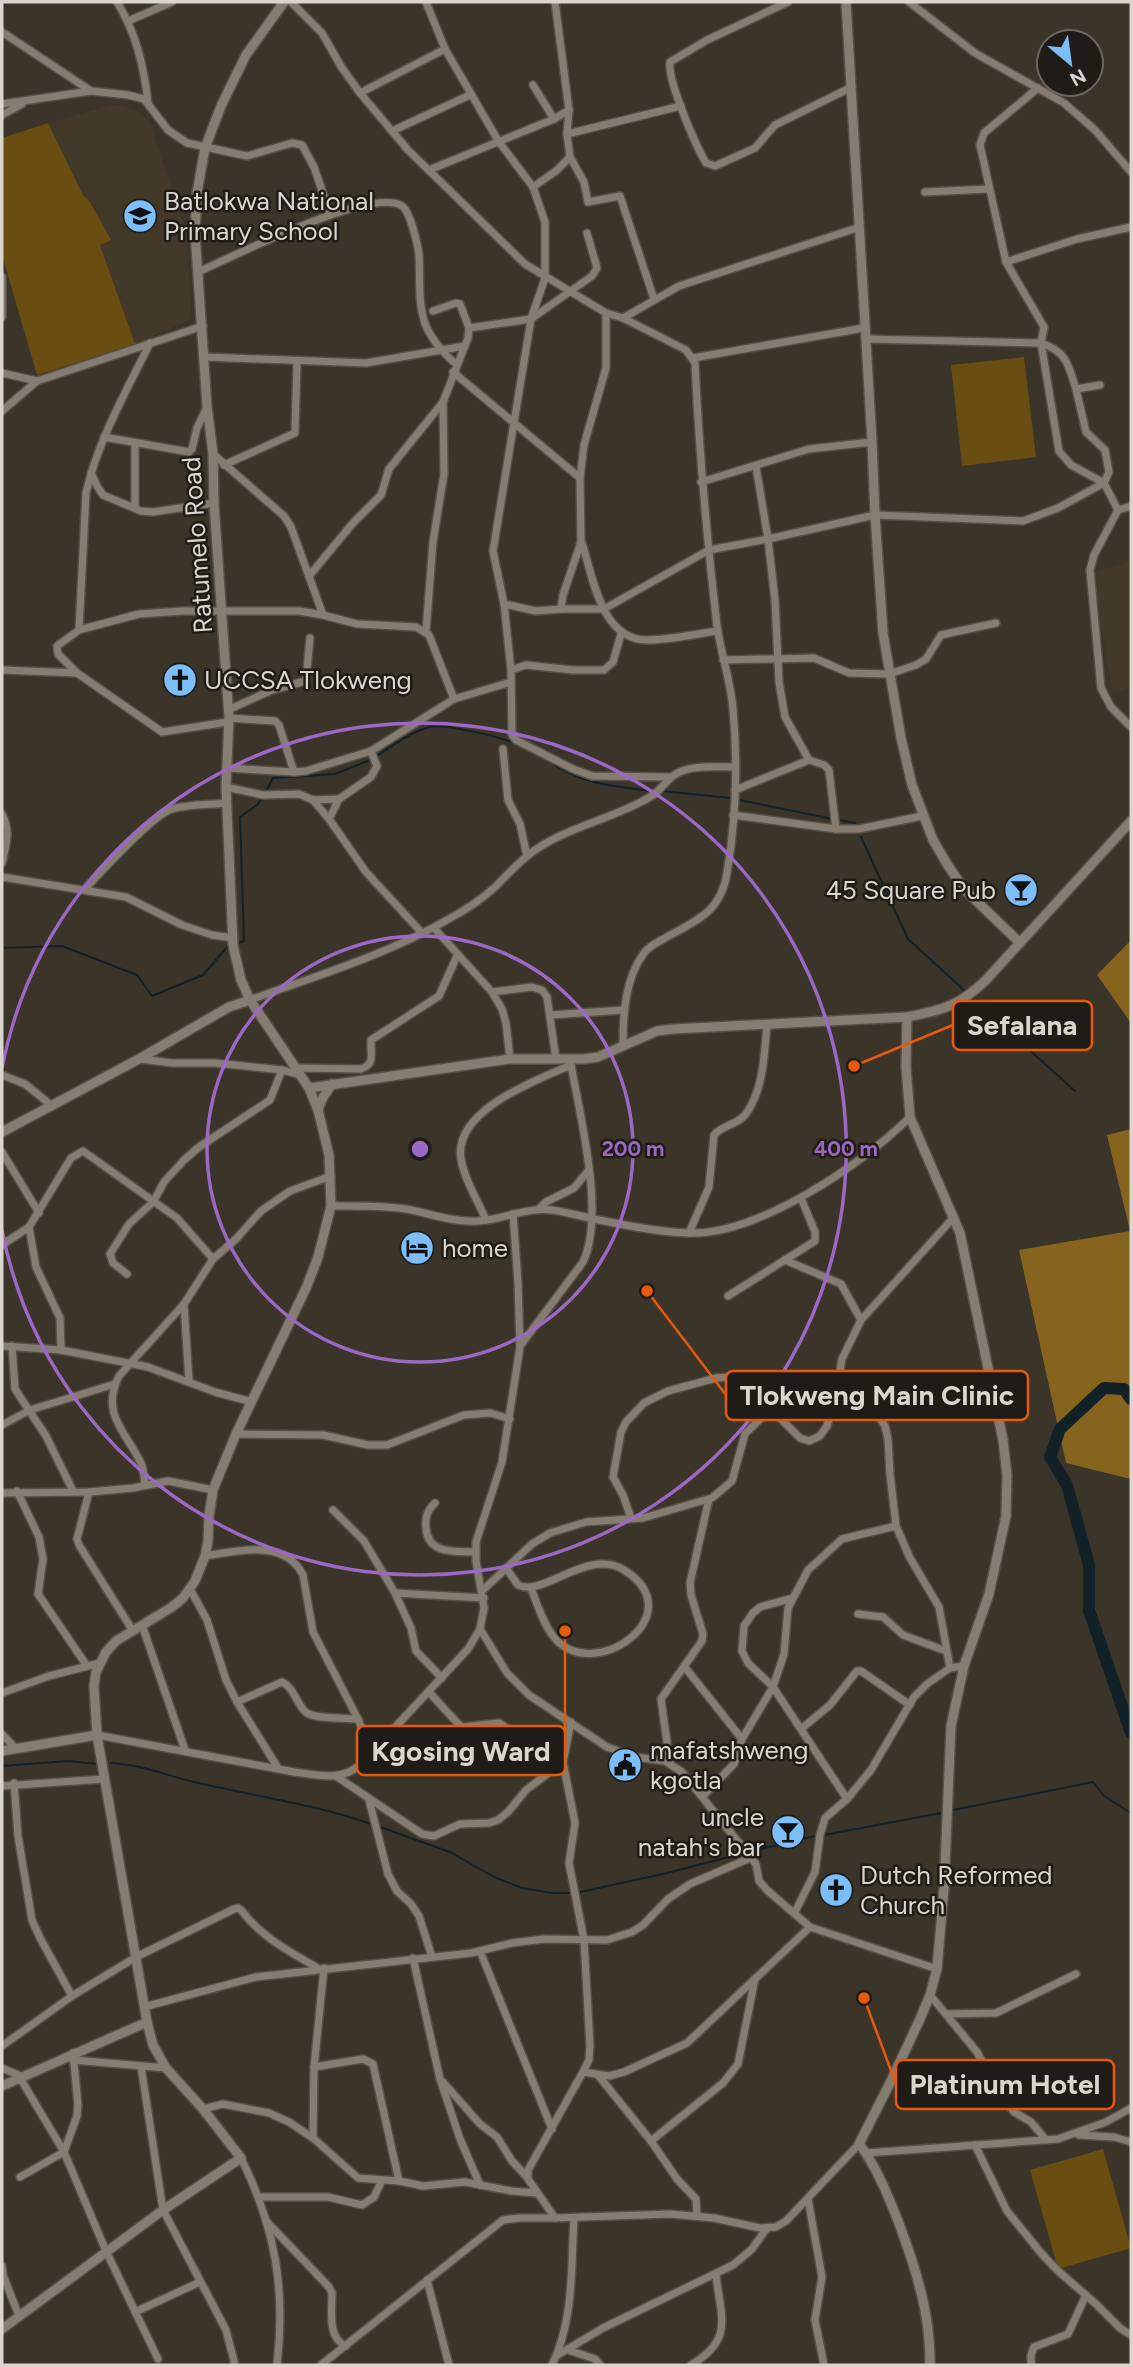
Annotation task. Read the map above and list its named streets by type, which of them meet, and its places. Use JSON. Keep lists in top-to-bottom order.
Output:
{
  "streets": {
    "street": ["Ratumelo Road"]
  },
  "places": {
    "school or university": ["Batlokwa National Primary School"],
    "church": ["UCCSA Tlokweng", "Dutch Reformed Church"],
    "bar": ["45 Square Pub", "uncle natah's bar"],
    "other": [
      "Sefalana",
      "Tlokweng Main Clinic",
      "Kgosing Ward",
      "Platinum Hotel"
    ],
    "hotel": ["home"],
    "public building": ["mafatshweng kgotla"]
  },
  "north": "bottom right",
  "rings": ["200 m", "400 m"]
}
